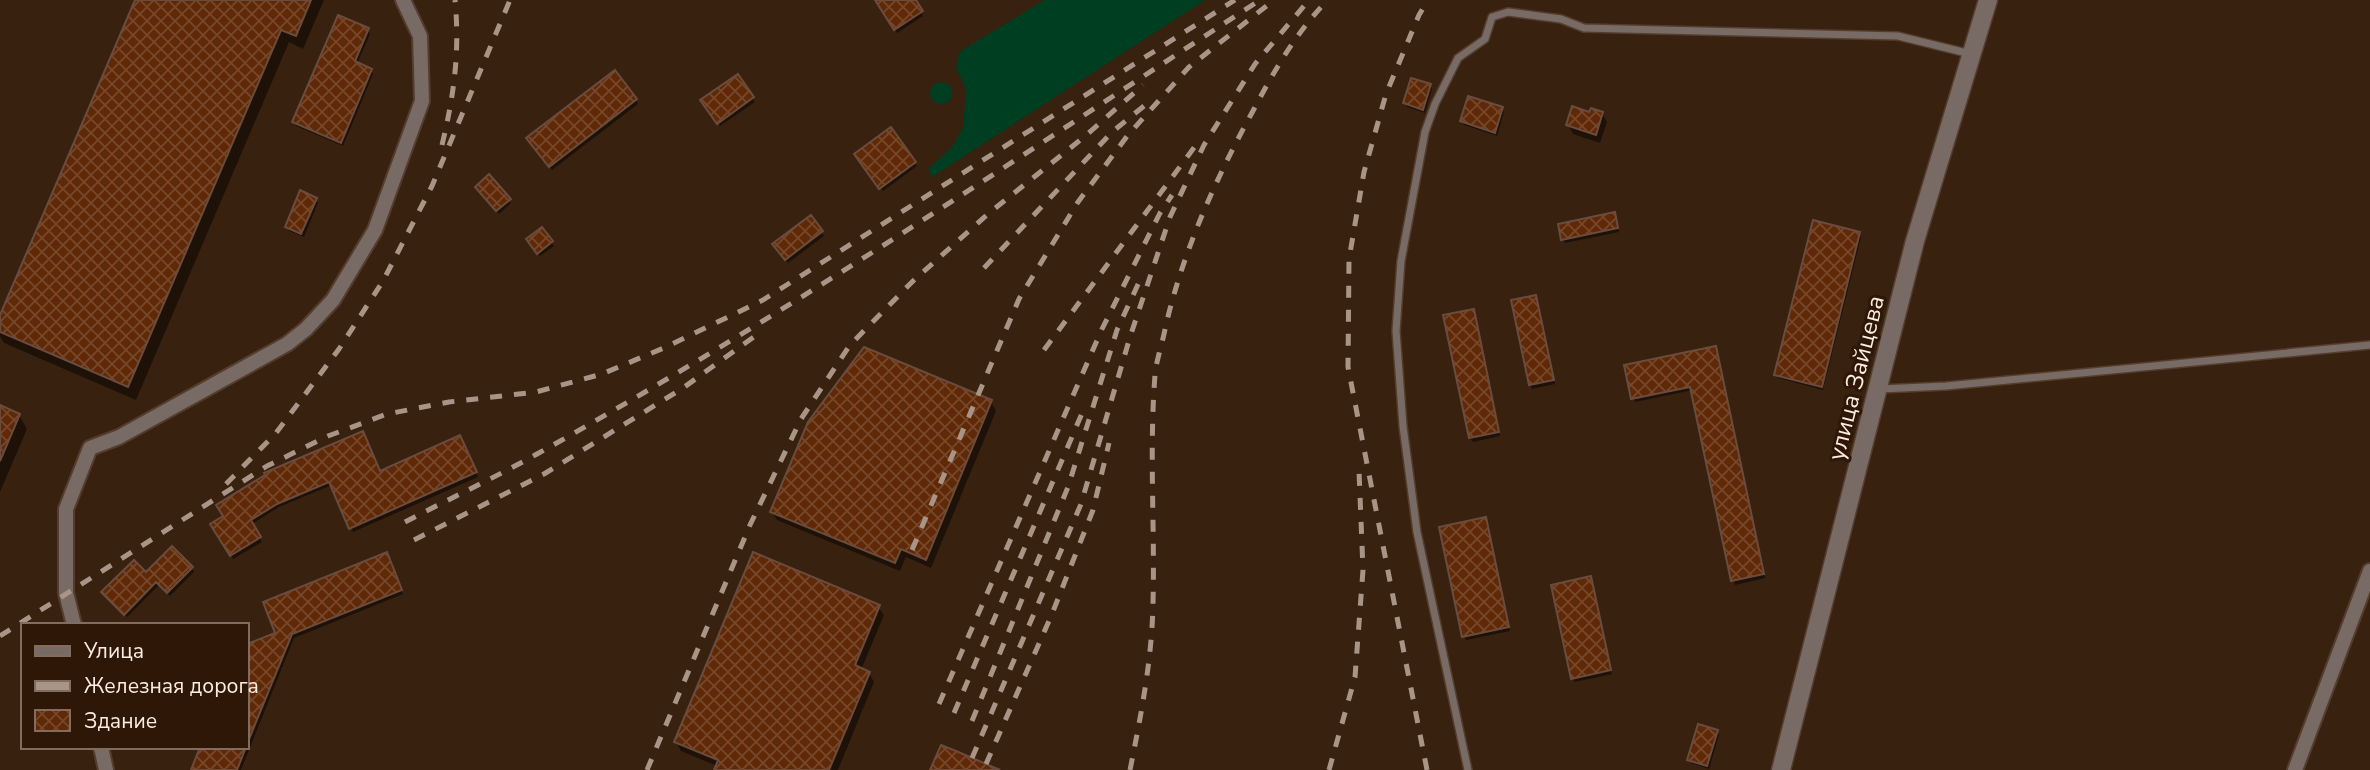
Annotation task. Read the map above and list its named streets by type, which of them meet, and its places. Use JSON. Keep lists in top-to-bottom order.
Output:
{
  "streets": {
    "street": ["улица Зайцева"]
  },
  "legend": ["Улица", "Железная дорога", "Здание"]
}
